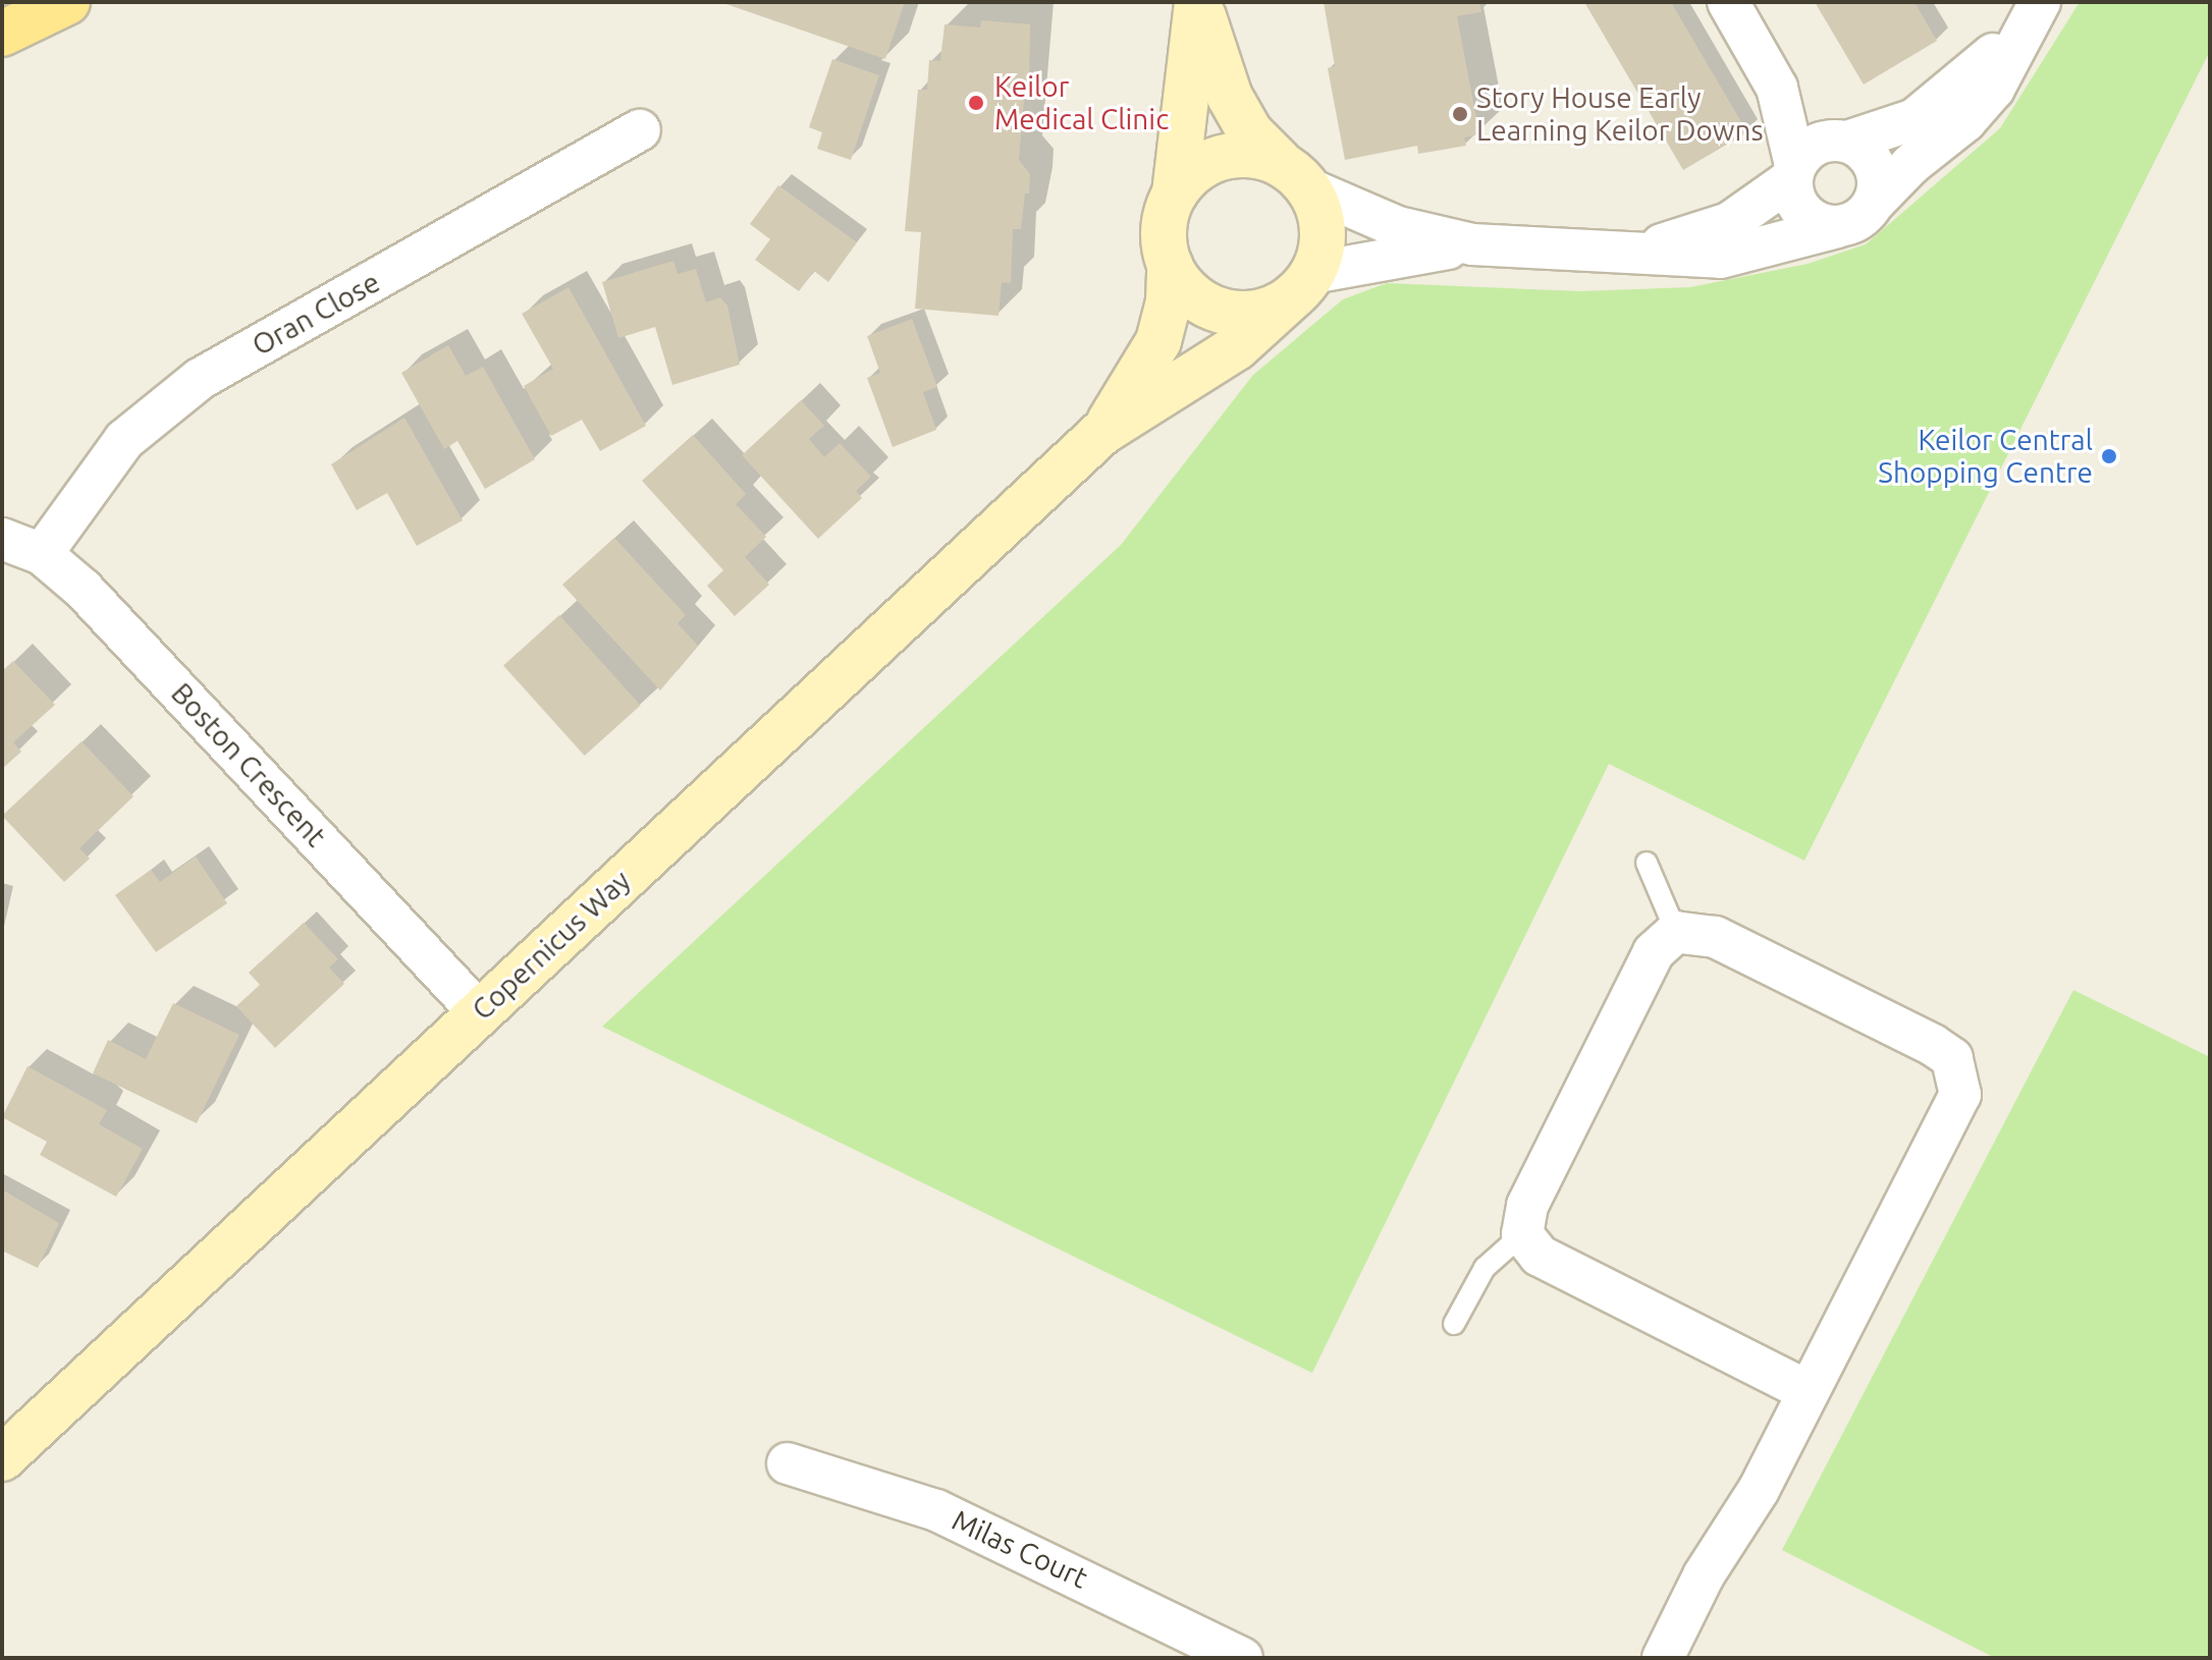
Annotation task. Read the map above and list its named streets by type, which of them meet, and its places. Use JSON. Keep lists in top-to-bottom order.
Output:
{
  "streets": {
    "street": [
      "Oran Close",
      "Boston Crescent",
      "Copernicus Way",
      "Milas Court"
    ]
  },
  "crossings": [
    ["Oran Close", "Boston Crescent"],
    ["Boston Crescent", "Copernicus Way"]
  ],
  "places": ["Keilor Medical Clinic", "Story House Early Learning Keilor Downs", "Keilor Central Shopping Centre"]
}
